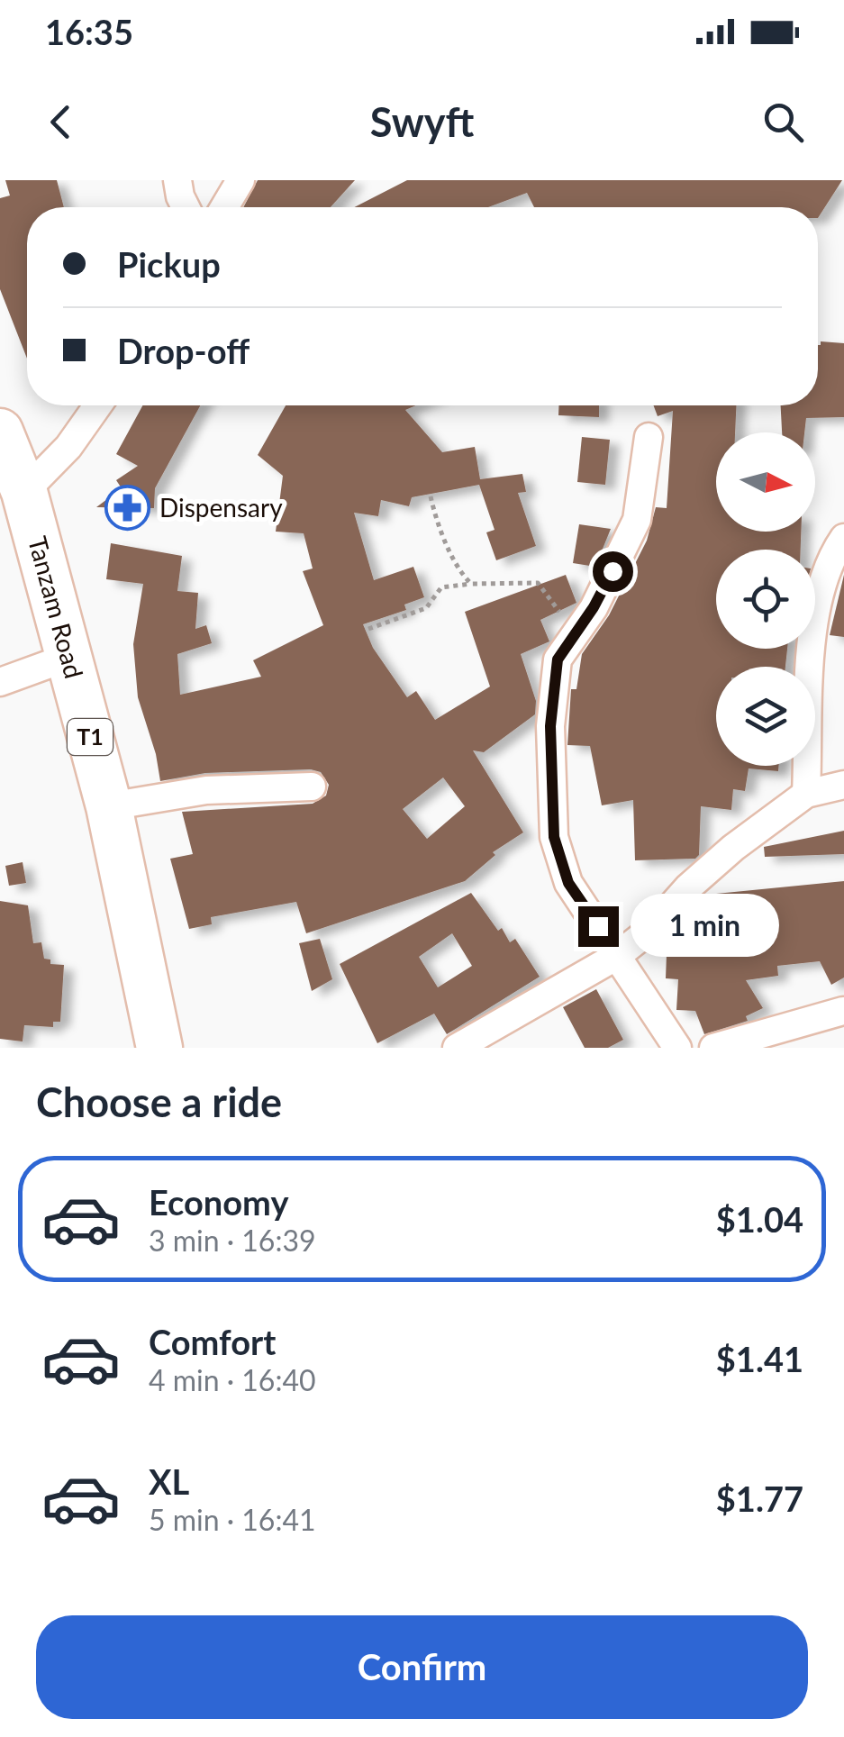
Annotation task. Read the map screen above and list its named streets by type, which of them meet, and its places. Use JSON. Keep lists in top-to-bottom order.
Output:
{
  "streets": {
    "highway": ["Tanzam Road", "T1"]
  },
  "places": {
    "pharmacy": ["Dispensary"]
  },
  "north": "right",
  "page": {
    "status": "16:35",
    "header": "Swyft",
    "banner": ["Pickup", "Drop-off"],
    "bubble": "1 min",
    "heading": "Choose a ride",
    "list": [
      {
        "name": "Economy",
        "note": "3 min · 16:39",
        "value": "$1.04"
      },
      {
        "name": "Comfort",
        "note": "4 min · 16:40",
        "value": "$1.41"
      },
      {
        "name": "XL",
        "note": "5 min · 16:41",
        "value": "$1.77"
      }
    ],
    "buttons": "Confirm"
  }
}
